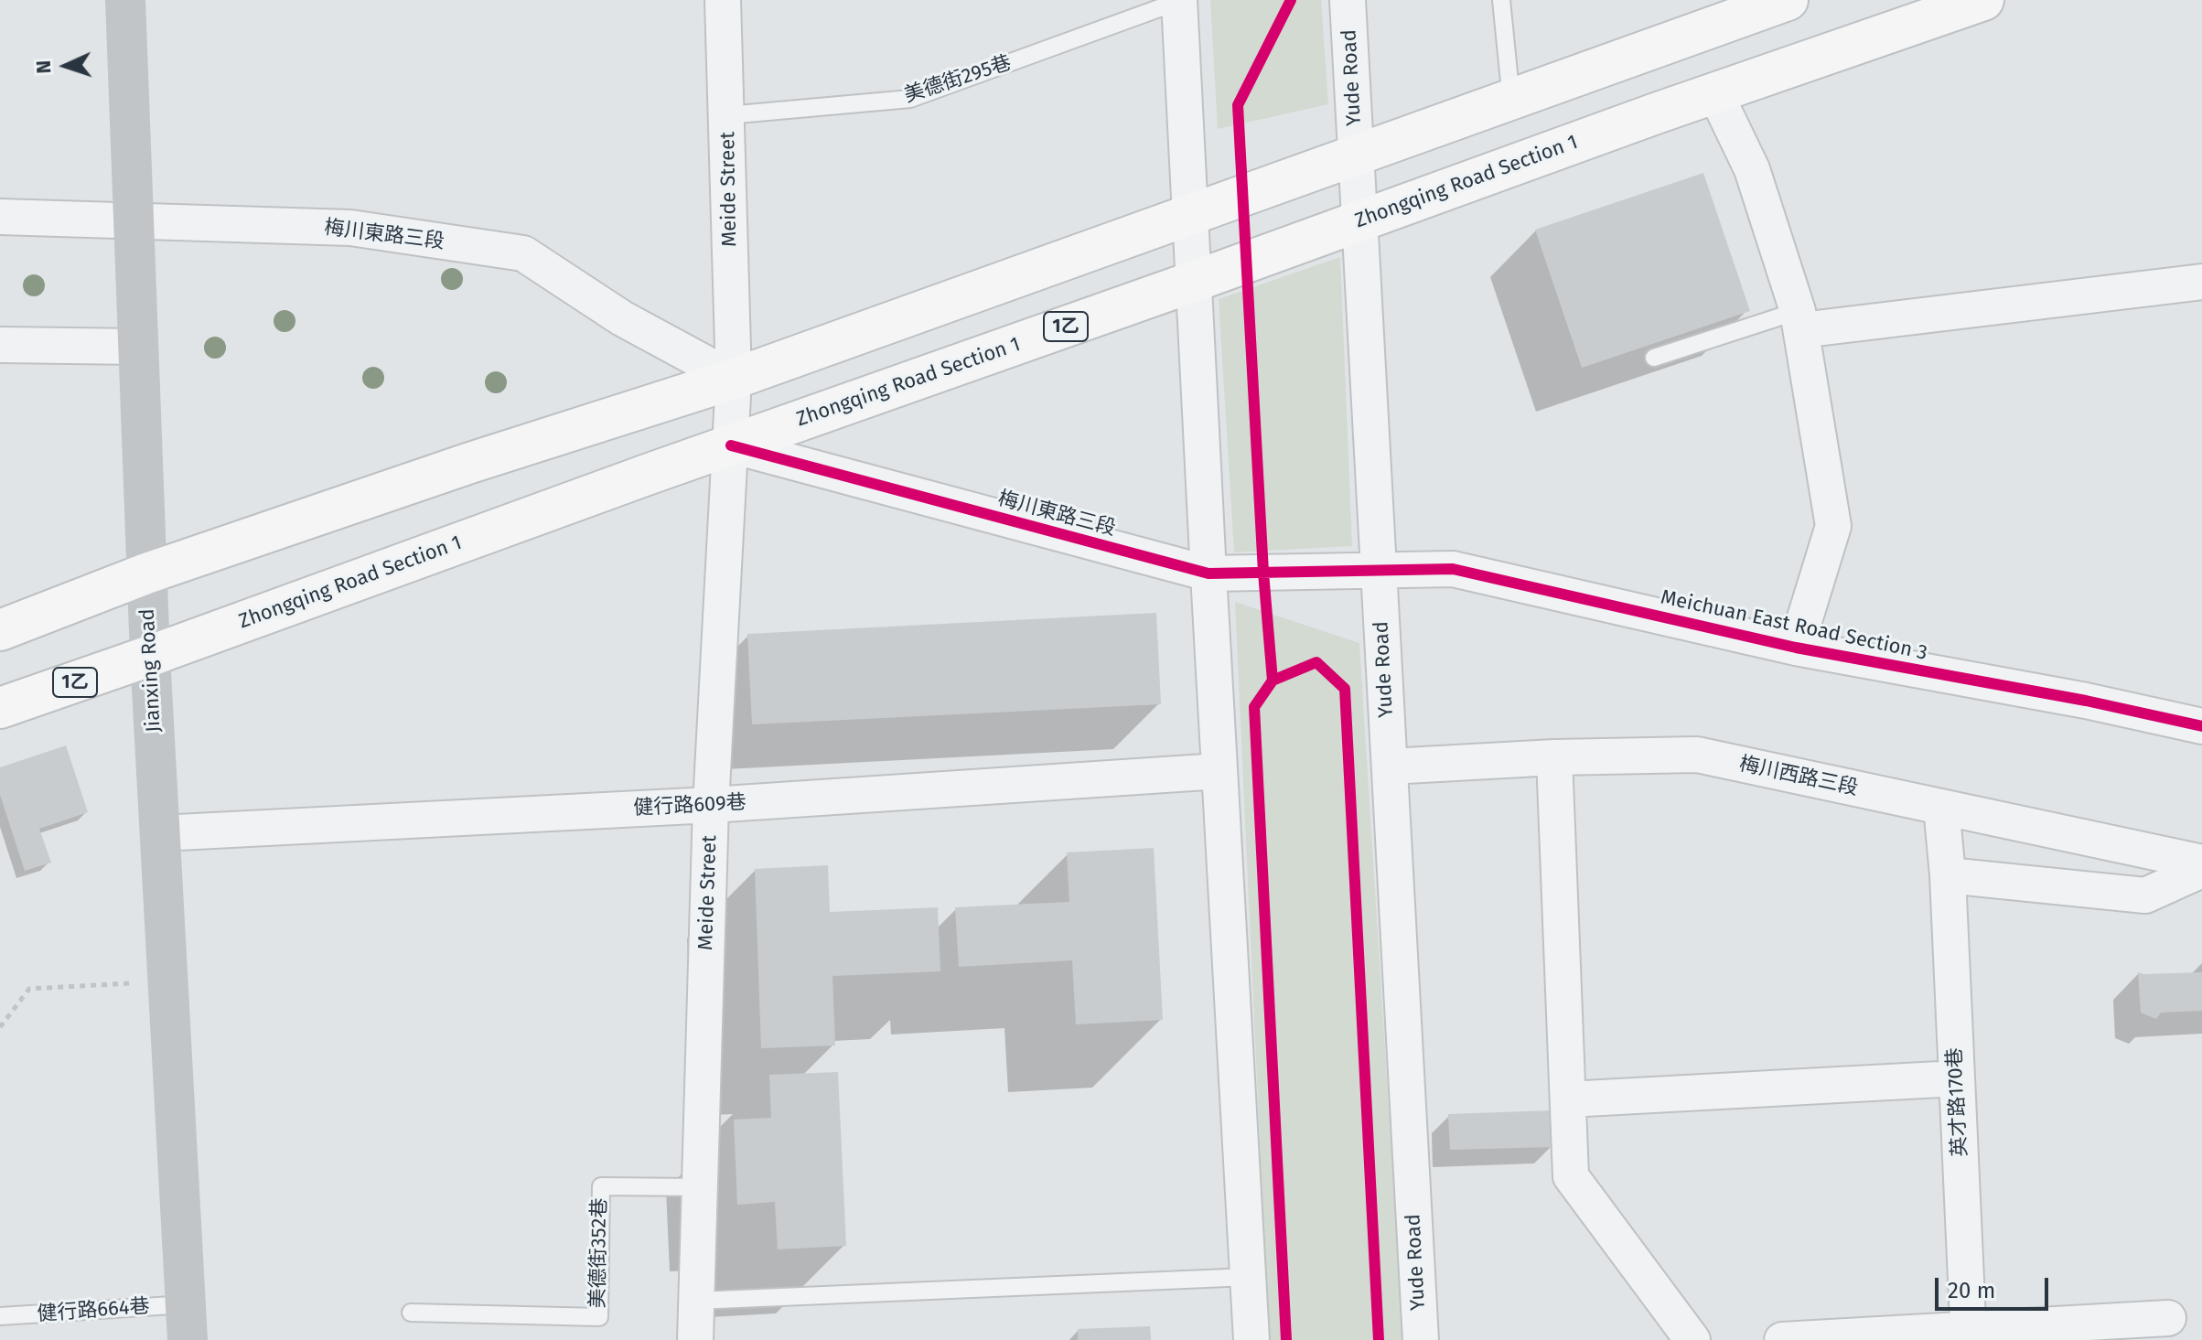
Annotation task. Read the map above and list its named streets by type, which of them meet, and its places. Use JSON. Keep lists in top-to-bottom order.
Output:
{
  "streets": {
    "main road": ["Zhongqing Road Section 1", "1乙"],
    "street": [
      "Yude Road",
      "Meide Street",
      "梅川東路三段",
      "Meichuan East Road Section 3",
      "Jianxing Road",
      "梅川西路三段",
      "健行路609巷",
      "英才路170巷"
    ],
    "lane": ["美德街295巷", "美德街352巷", "健行路664巷"]
  },
  "crossings": [
    ["Yude Road", "Zhongqing Road Section 1"],
    ["Yude Road", "梅川東路三段"],
    ["Yude Road", "Meichuan East Road Section 3"],
    ["Yude Road", "梅川西路三段"],
    ["美德街295巷", "Meide Street"],
    ["Zhongqing Road Section 1", "Meide Street"],
    ["Zhongqing Road Section 1", "梅川東路三段"],
    ["Zhongqing Road Section 1", "Jianxing Road"],
    ["Meide Street", "梅川東路三段"],
    ["Meide Street", "健行路609巷"],
    ["Meide Street", "美德街352巷"],
    ["梅川東路三段", "Meichuan East Road Section 3"],
    ["梅川東路三段", "Jianxing Road"],
    ["Jianxing Road", "健行路609巷"],
    ["Jianxing Road", "健行路664巷"],
    ["梅川西路三段", "英才路170巷"]
  ],
  "scale_bar": "20 m",
  "north": "left"
}
